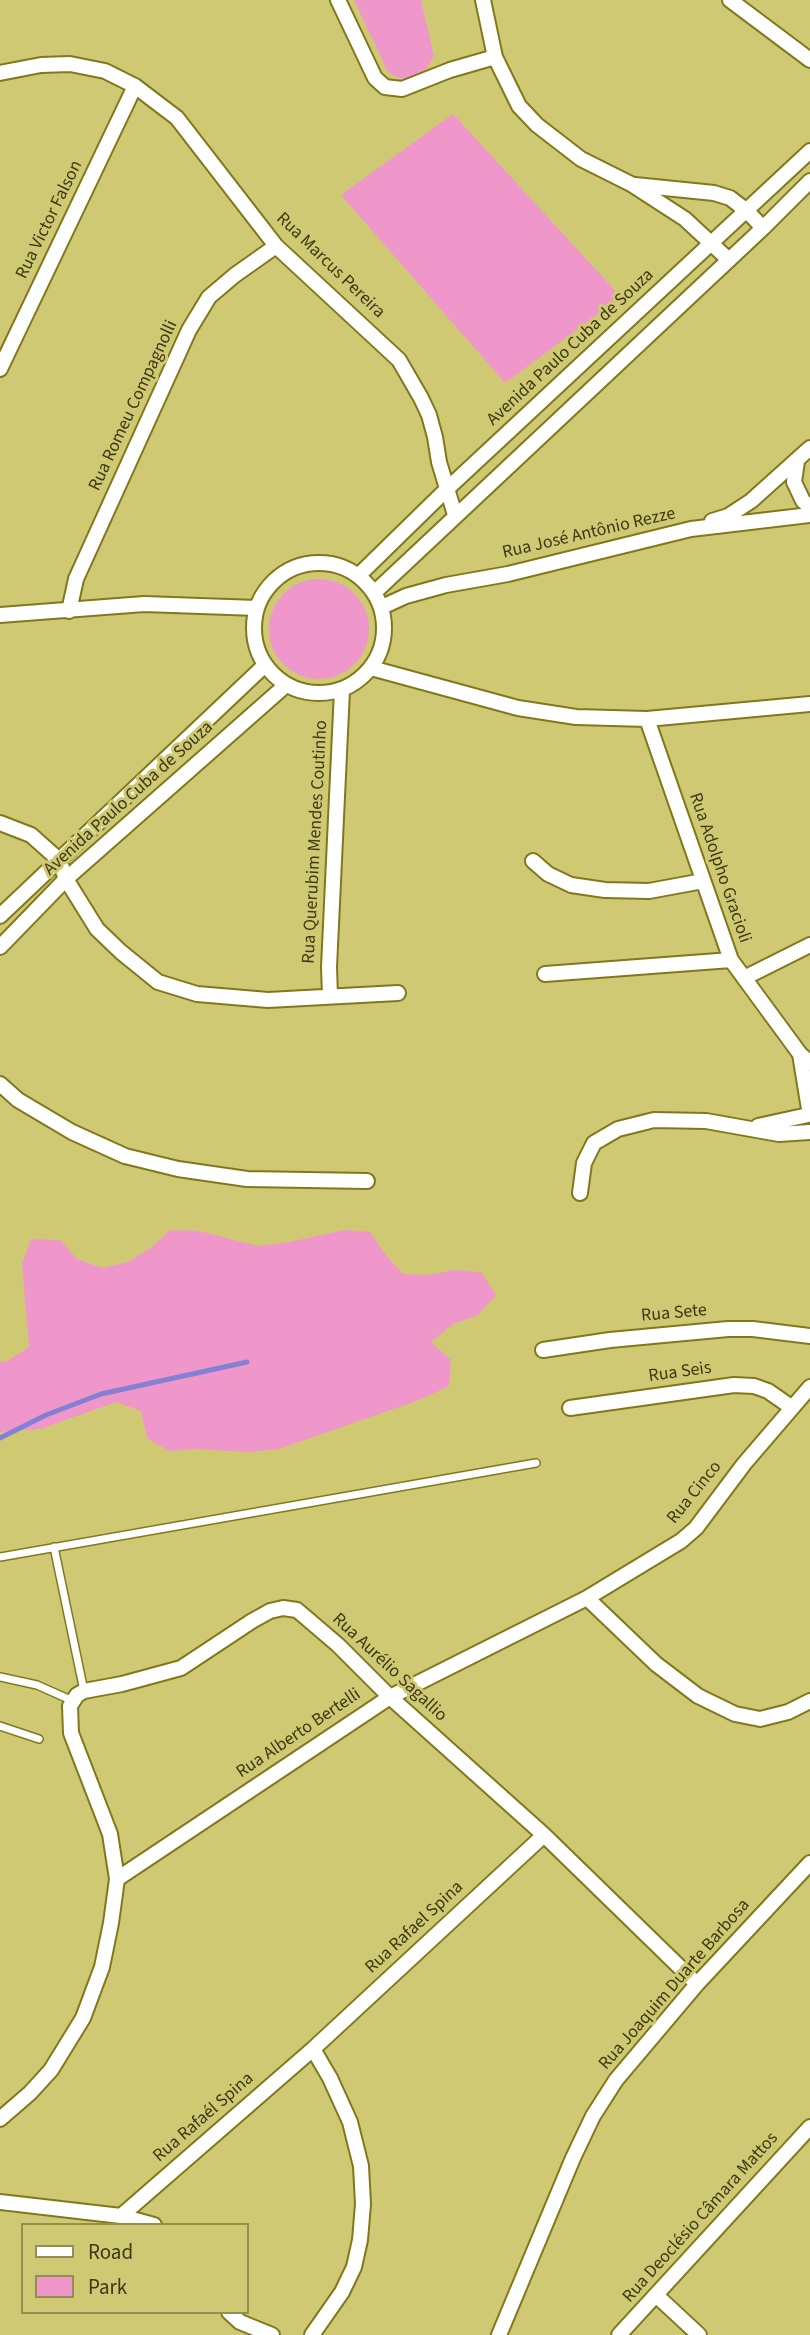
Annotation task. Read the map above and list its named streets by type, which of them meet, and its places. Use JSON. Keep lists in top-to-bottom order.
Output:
{
  "streets": {
    "street": [
      "Rua Victor Falson",
      "Rua Marcus Pereira",
      "Avenida Paulo Cuba de Souza",
      "Rua Romeu Compagnolli",
      "Rua José Antônio Rezze",
      "Rua Querubim Mendes Coutinho",
      "Rua Adolpho Gracioli",
      "Rua Sete",
      "Rua Seis",
      "Rua Cinco",
      "Rua Aurélio Sagallio",
      "Rua Alberto Bertelli",
      "Rua Rafael Spina",
      "Rua Joaquim Duarte Barbosa",
      "Rua Rafaél Spina",
      "Rua Deoclésio Câmara Mattos"
    ]
  },
  "crossings": [
    ["Rua Victor Falson", "Rua Marcus Pereira"],
    ["Rua Marcus Pereira", "Avenida Paulo Cuba de Souza"],
    ["Rua Marcus Pereira", "Rua Romeu Compagnolli"],
    ["Avenida Paulo Cuba de Souza", "Rua José Antônio Rezze"],
    ["Avenida Paulo Cuba de Souza", "Rua Querubim Mendes Coutinho"],
    ["Rua José Antônio Rezze", "Rua Querubim Mendes Coutinho"],
    ["Rua Seis", "Rua Cinco"],
    ["Rua Cinco", "Rua Alberto Bertelli"],
    ["Rua Aurélio Sagallio", "Rua Alberto Bertelli"],
    ["Rua Aurélio Sagallio", "Rua Rafael Spina"],
    ["Rua Aurélio Sagallio", "Rua Joaquim Duarte Barbosa"],
    ["Rua Rafael Spina", "Rua Rafaél Spina"]
  ],
  "legend": ["Road", "Park"]
}
